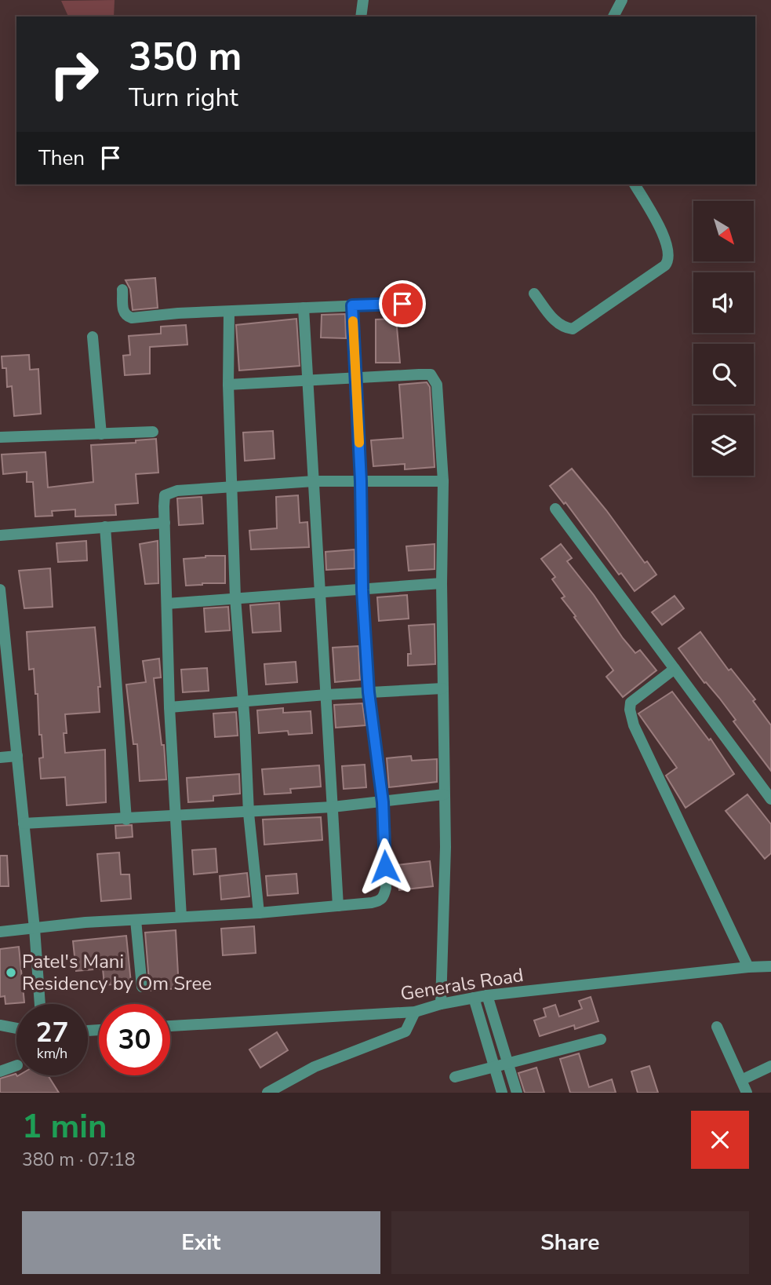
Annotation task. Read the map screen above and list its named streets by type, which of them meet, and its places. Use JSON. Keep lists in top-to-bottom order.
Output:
{
  "streets": {
    "street": ["Generals Road"]
  },
  "places": ["Patel's Mani Residency by Om Sree"],
  "north": "bottom right",
  "page": {
    "turn": ["350 m", "Turn right"],
    "then": "Then",
    "speed": "27 km/h",
    "limit": "30",
    "heading": ["1 min", "380 m · 07:18"],
    "buttons": ["Exit", "Share"]
  }
}
